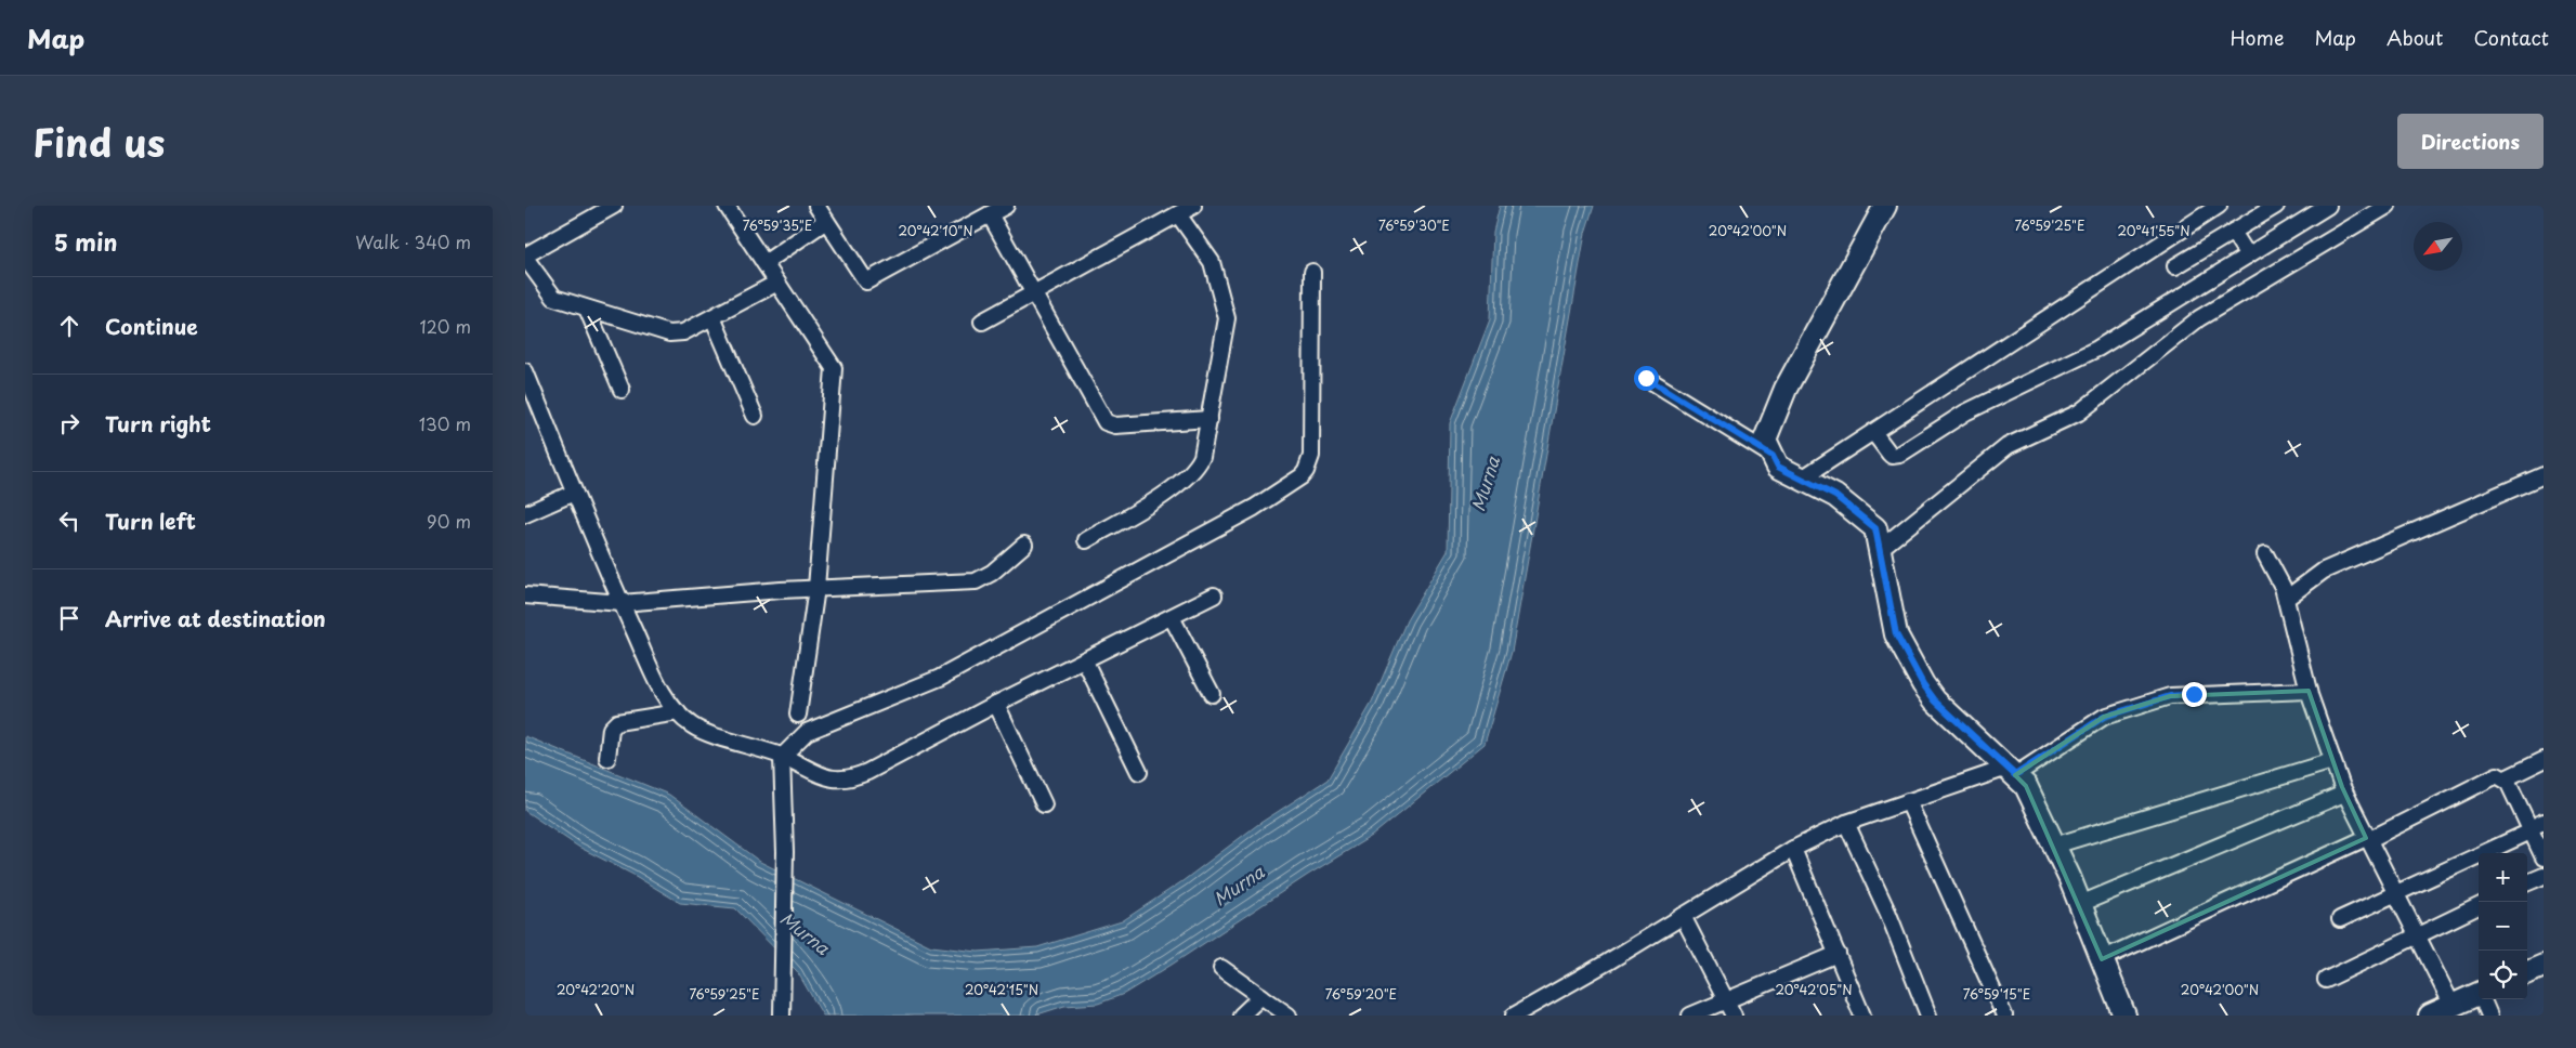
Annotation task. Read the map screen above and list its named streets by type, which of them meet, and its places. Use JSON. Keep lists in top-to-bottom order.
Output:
{
  "water": ["Murna"],
  "north": "bottom left",
  "page": {
    "header": "Map",
    "nav": [
      "Home",
      "Map",
      "About",
      "Contact"
    ],
    "title": "Find us",
    "buttons": "Directions",
    "heading": ["5 min", "Walk · 340 m"],
    "list": [
      ["Continue", "120 m"],
      ["Turn right", "130 m"],
      ["Turn left", "90 m"],
      "Arrive at destination"
    ],
    "map_buttons": ["+", "−"]
  },
  "coordinates": [
    "76°59'35\"E",
    "76°59'30\"E",
    "76°59'25\"E",
    "20°41'55\"N",
    "20°42'10\"N",
    "20°42'00\"N",
    "20°42'20\"N",
    "20°42'15\"N",
    "20°42'05\"N",
    "76°59'20\"E",
    "76°59'15\"E"
  ]
}
